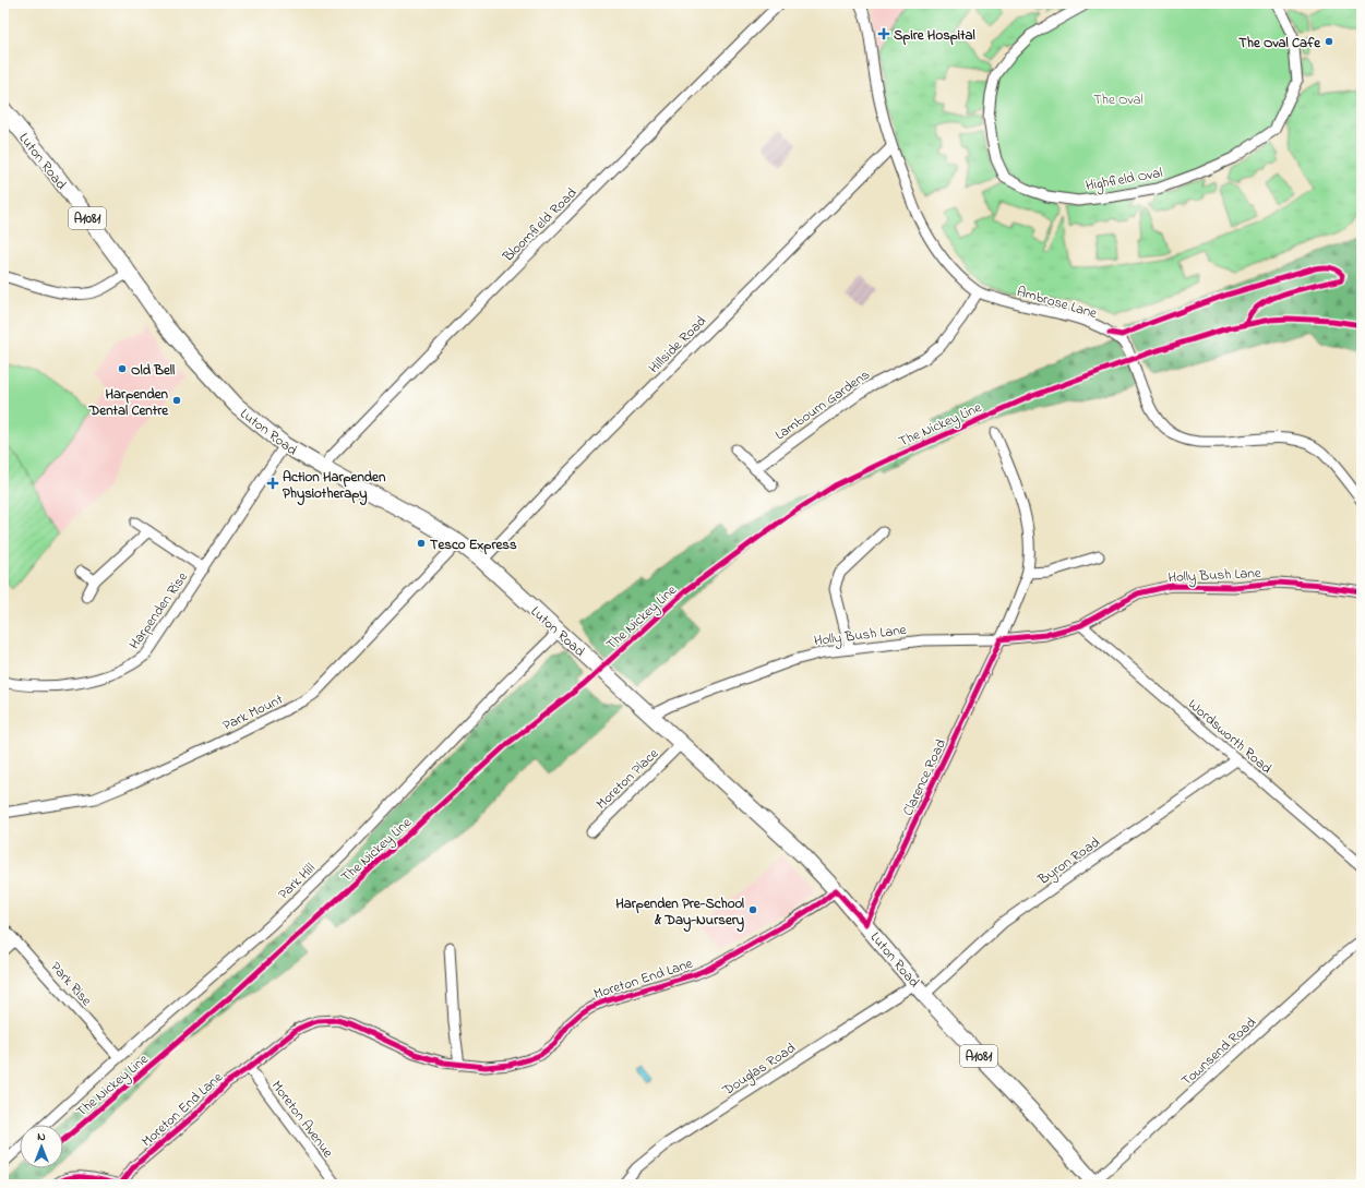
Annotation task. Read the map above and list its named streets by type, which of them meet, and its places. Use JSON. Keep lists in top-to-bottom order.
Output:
{
  "streets": {
    "main road": ["Luton Road", "A1081"],
    "street": [
      "Highfield Oval",
      "Bloomfield Road",
      "Ambrose Lane",
      "Hillside Road",
      "Lambourn Gardens",
      "Holly Bush Lane",
      "Harpenden Rise",
      "Park Mount",
      "Wordsworth Road",
      "Clarence Road",
      "Moreton Place",
      "Byron Road",
      "Park Hill",
      "Moreton End Lane",
      "Park Rise",
      "Townsend Road",
      "Douglas Road",
      "Moreton Avenue"
    ],
    "cycle path": ["The Nickey Line"]
  },
  "crossings": [
    ["Luton Road", "Bloomfield Road"],
    ["Luton Road", "Hillside Road"],
    ["Luton Road", "Holly Bush Lane"],
    ["Luton Road", "Harpenden Rise"],
    ["Luton Road", "Park Mount"],
    ["Luton Road", "Clarence Road"],
    ["Luton Road", "Moreton Place"],
    ["Luton Road", "Byron Road"],
    ["Luton Road", "Park Hill"],
    ["Luton Road", "Moreton End Lane"],
    ["Luton Road", "Townsend Road"],
    ["Luton Road", "Douglas Road"],
    ["Ambrose Lane", "Hillside Road"],
    ["Ambrose Lane", "Lambourn Gardens"],
    ["Holly Bush Lane", "Wordsworth Road"],
    ["Holly Bush Lane", "Clarence Road"],
    ["Wordsworth Road", "Byron Road"],
    ["Byron Road", "Douglas Road"],
    ["Park Hill", "Park Rise"],
    ["Moreton End Lane", "Moreton Avenue"]
  ],
  "parks": ["The Oval"],
  "places": {
    "health": ["Spire Hospital", "Action Harpenden Physiotherapy"],
    "other": [
      "The Oval Cafe",
      "Old Bell",
      "Harpenden Dental Centre",
      "Tesco Express",
      "Harpenden Pre-School & Day-Nursery"
    ]
  },
  "north": "top"
}
